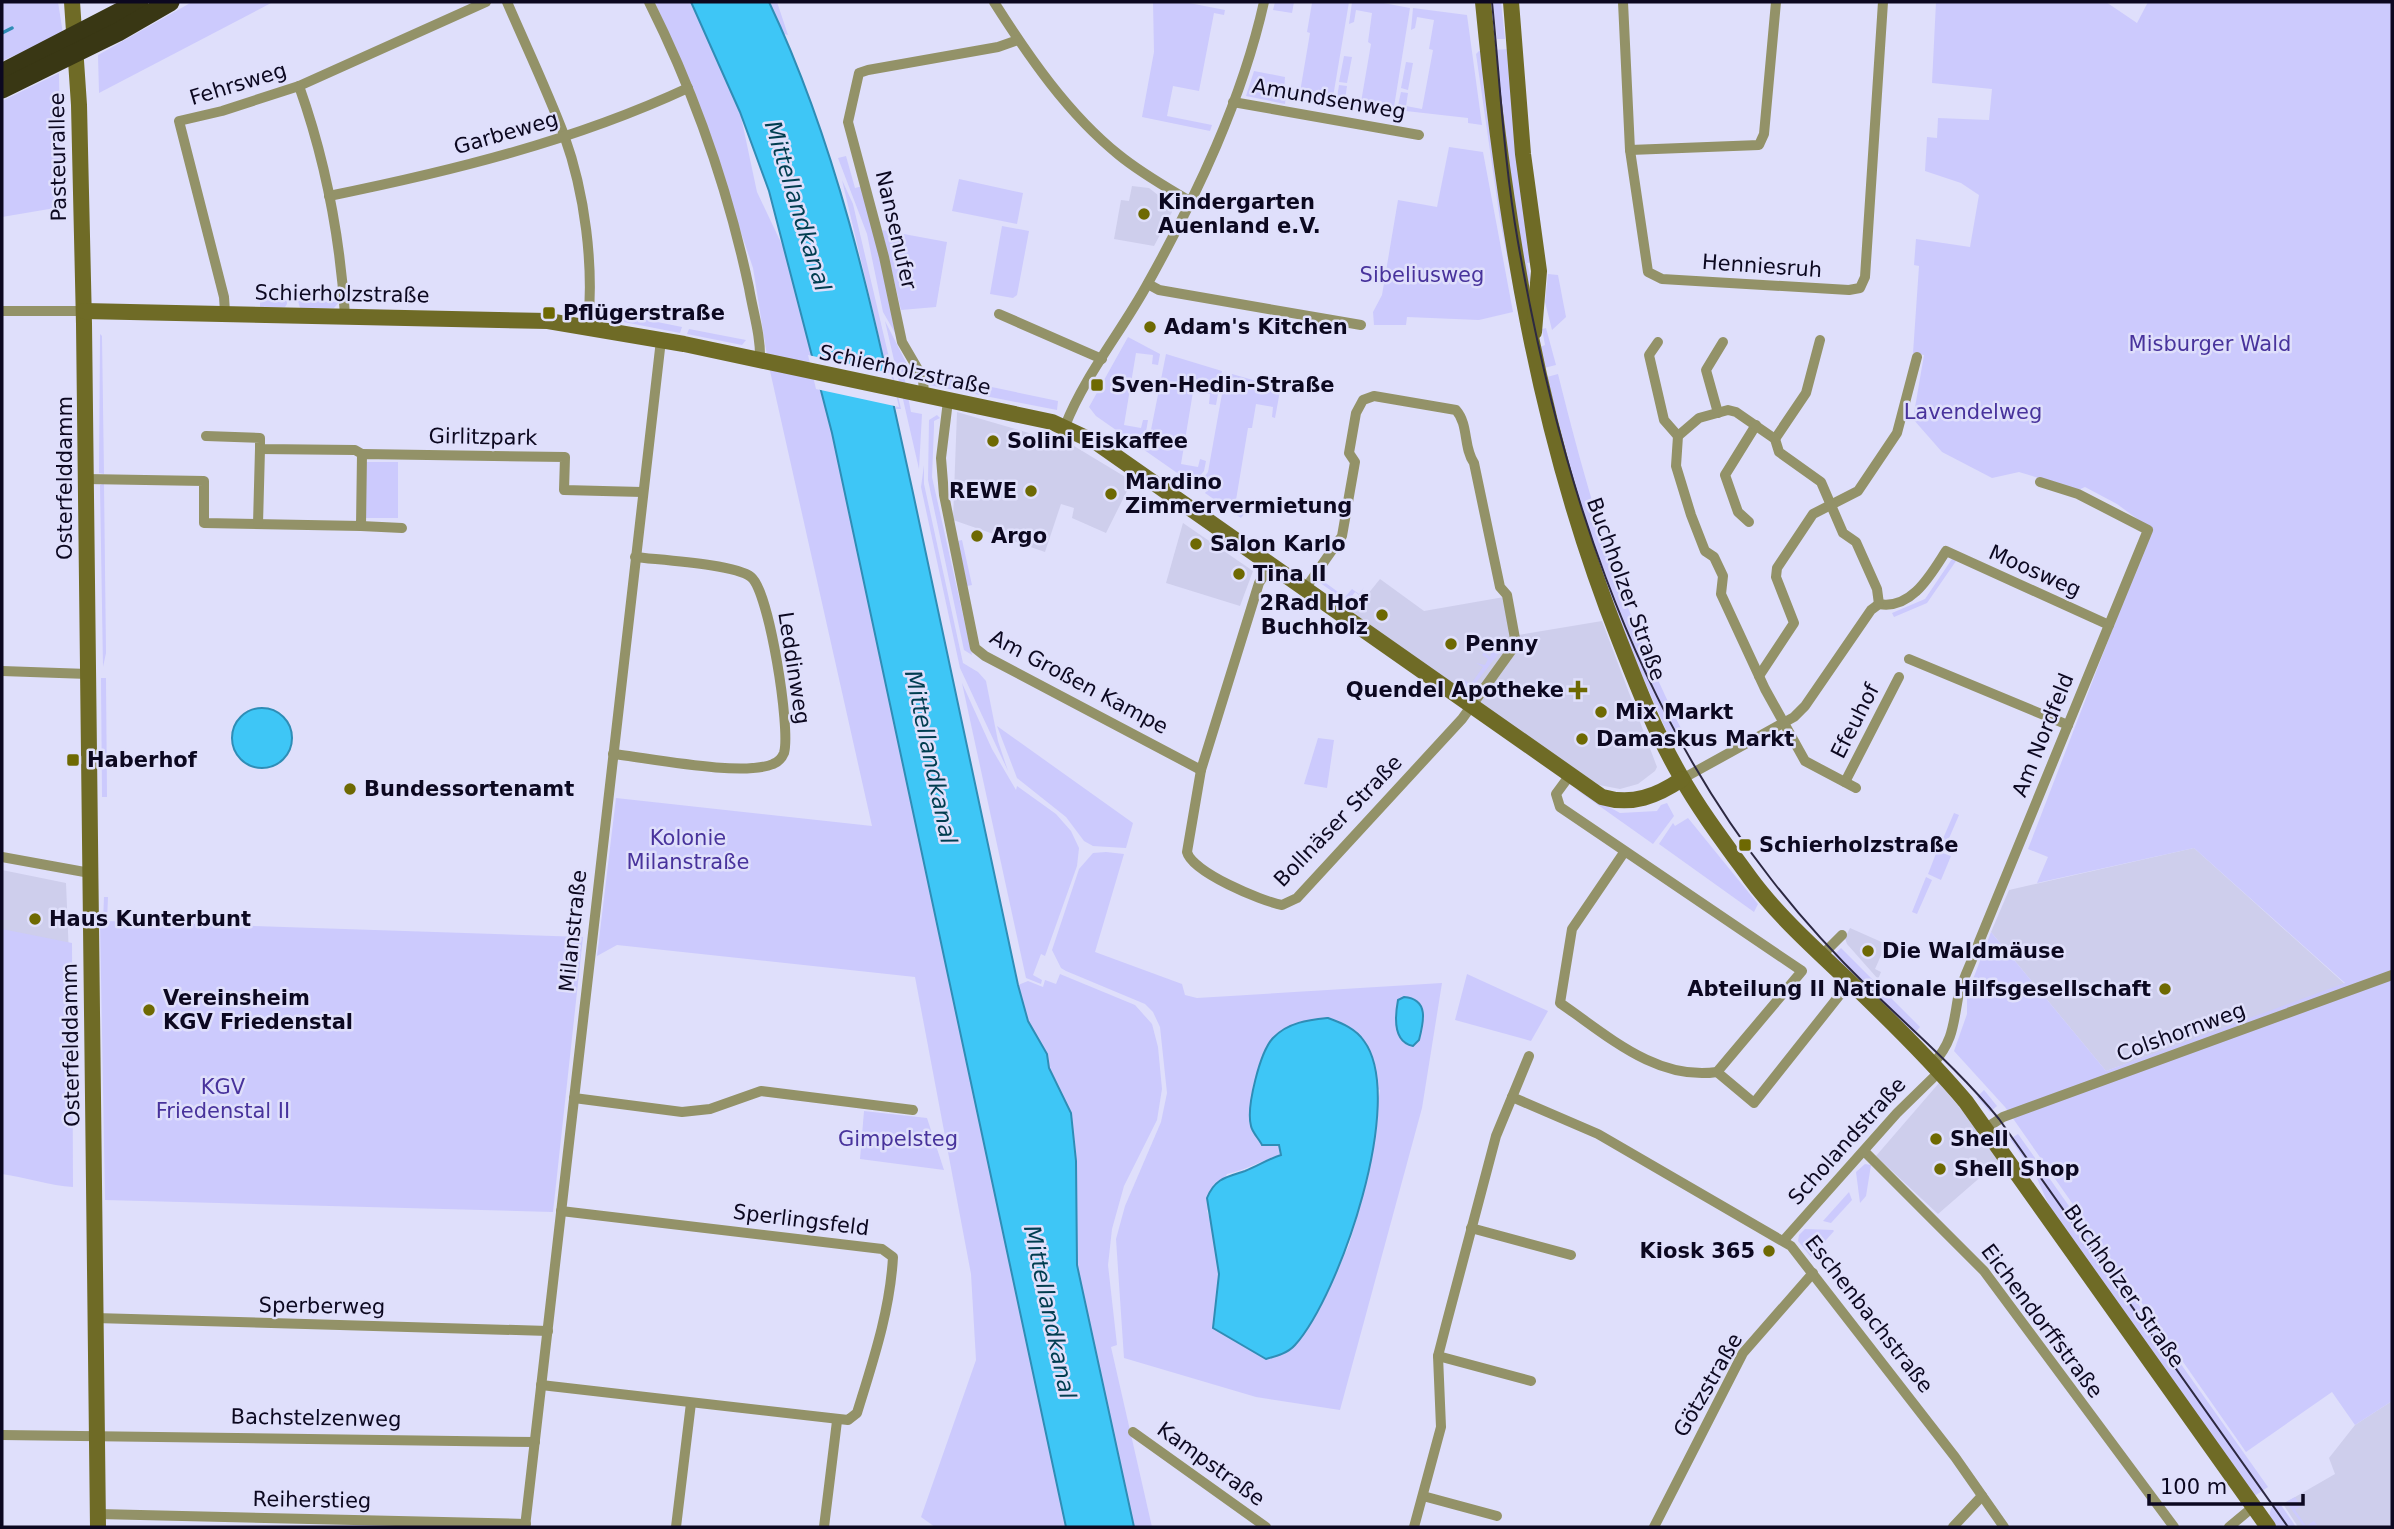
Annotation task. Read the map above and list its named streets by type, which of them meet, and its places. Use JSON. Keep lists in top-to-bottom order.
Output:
{
  "streets": {
    "street": [
      "Fehrsweg",
      "Amundsenweg",
      "Garbeweg",
      "Pasteurallee",
      "Nansenufer",
      "Henniesruh",
      "Schierholzstraße",
      "Girlitzpark",
      "Osterfelddamm",
      "Moosweg",
      "Buchholzer Straße",
      "Leddinweg",
      "Am Großen Kampe",
      "Efeuhof",
      "Am Nordfeld",
      "Bollnäser Straße",
      "Milanstraße",
      "Colshornweg",
      "Scholandstraße",
      "Sperlingsfeld",
      "Sperberweg",
      "Eschenbachstraße",
      "Eichendorffstraße",
      "Götzstraße",
      "Bachstelzenweg",
      "Kampstraße",
      "Reiherstieg"
    ]
  },
  "crossings": [
    ["Fehrsweg", "Schierholzstraße"],
    ["Pasteurallee", "Schierholzstraße"],
    ["Pasteurallee", "Osterfelddamm"],
    ["Nansenufer", "Schierholzstraße"],
    ["Schierholzstraße", "Osterfelddamm"],
    ["Schierholzstraße", "Buchholzer Straße"],
    ["Schierholzstraße", "Am Großen Kampe"],
    ["Schierholzstraße", "Bollnäser Straße"],
    ["Schierholzstraße", "Milanstraße"],
    ["Girlitzpark", "Milanstraße"],
    ["Osterfelddamm", "Sperberweg"],
    ["Osterfelddamm", "Bachstelzenweg"],
    ["Osterfelddamm", "Reiherstieg"],
    ["Moosweg", "Am Nordfeld"],
    ["Buchholzer Straße", "Am Nordfeld"],
    ["Buchholzer Straße", "Colshornweg"],
    ["Buchholzer Straße", "Scholandstraße"],
    ["Leddinweg", "Milanstraße"],
    ["Am Großen Kampe", "Bollnäser Straße"],
    ["Am Nordfeld", "Scholandstraße"],
    ["Milanstraße", "Sperlingsfeld"],
    ["Milanstraße", "Sperberweg"],
    ["Milanstraße", "Bachstelzenweg"],
    ["Milanstraße", "Reiherstieg"],
    ["Scholandstraße", "Eschenbachstraße"],
    ["Scholandstraße", "Eichendorffstraße"],
    ["Eschenbachstraße", "Götzstraße"]
  ],
  "water": ["Mittellandkanal"],
  "parks": [
    "Sibeliusweg",
    "Misburger Wald",
    "Lavendelweg",
    "Kolonie Milanstraße",
    "KGV Friedenstal II",
    "Gimpelsteg"
  ],
  "places": {
    "other": [
      "Kindergarten Auenland e.V.",
      "Adam's Kitchen",
      "Solini Eiskaffee",
      "REWE",
      "Mardino Zimmervermietung",
      "Argo",
      "Salon Karlo",
      "Tina II",
      "2Rad Hof Buchholz",
      "Penny",
      "Mix Markt",
      "Damaskus Markt",
      "Bundessortenamt",
      "Haus Kunterbunt",
      "Die Waldmäuse",
      "Abteilung II Nationale Hilfsgesellschaft",
      "Vereinsheim KGV Friedenstal",
      "Shell",
      "Shell Shop",
      "Kiosk 365"
    ],
    "transit": [
      "Pflügerstraße",
      "Sven-Hedin-Straße",
      "Haberhof",
      "Schierholzstraße"
    ],
    "health": ["Quendel Apotheke"]
  },
  "scale_bar": "100 m"
}
